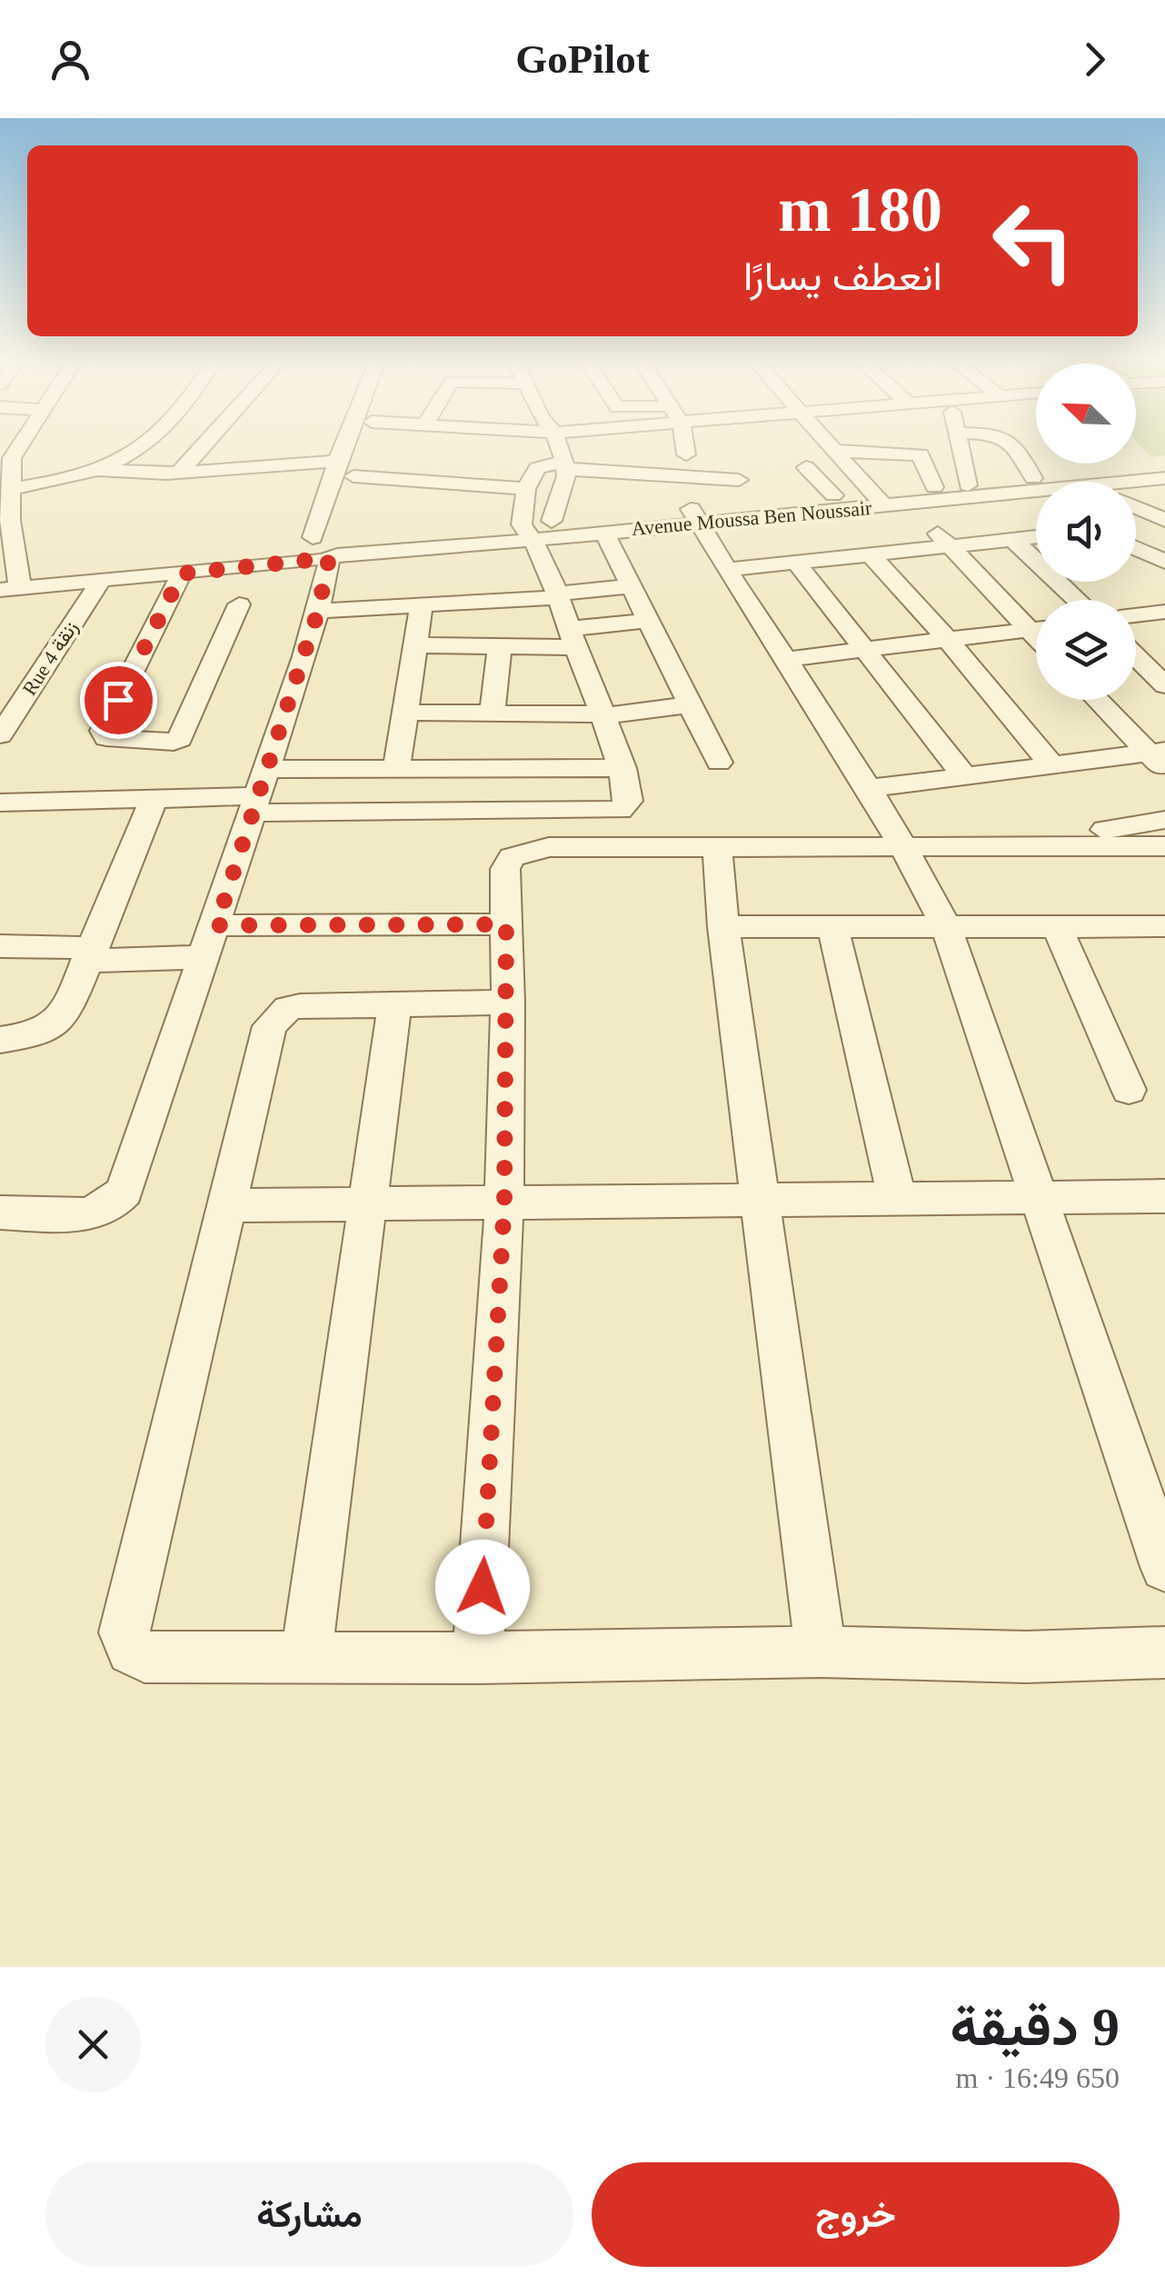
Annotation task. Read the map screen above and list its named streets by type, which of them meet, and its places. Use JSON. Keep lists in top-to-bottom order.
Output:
{
  "streets": {
    "street": ["Avenue Moussa Ben Noussair", "Rue 4 زنقة"]
  },
  "crossings": [
    ["Avenue Moussa Ben Noussair", "Rue 4 زنقة"]
  ],
  "north": "top left",
  "page": {
    "header": "GoPilot",
    "turn": ["180 m", "انعطف يسارًا"],
    "heading": ["9 دقيقة", "650 m · 16:49"],
    "buttons": ["خروج", "مشاركة"]
  }
}
